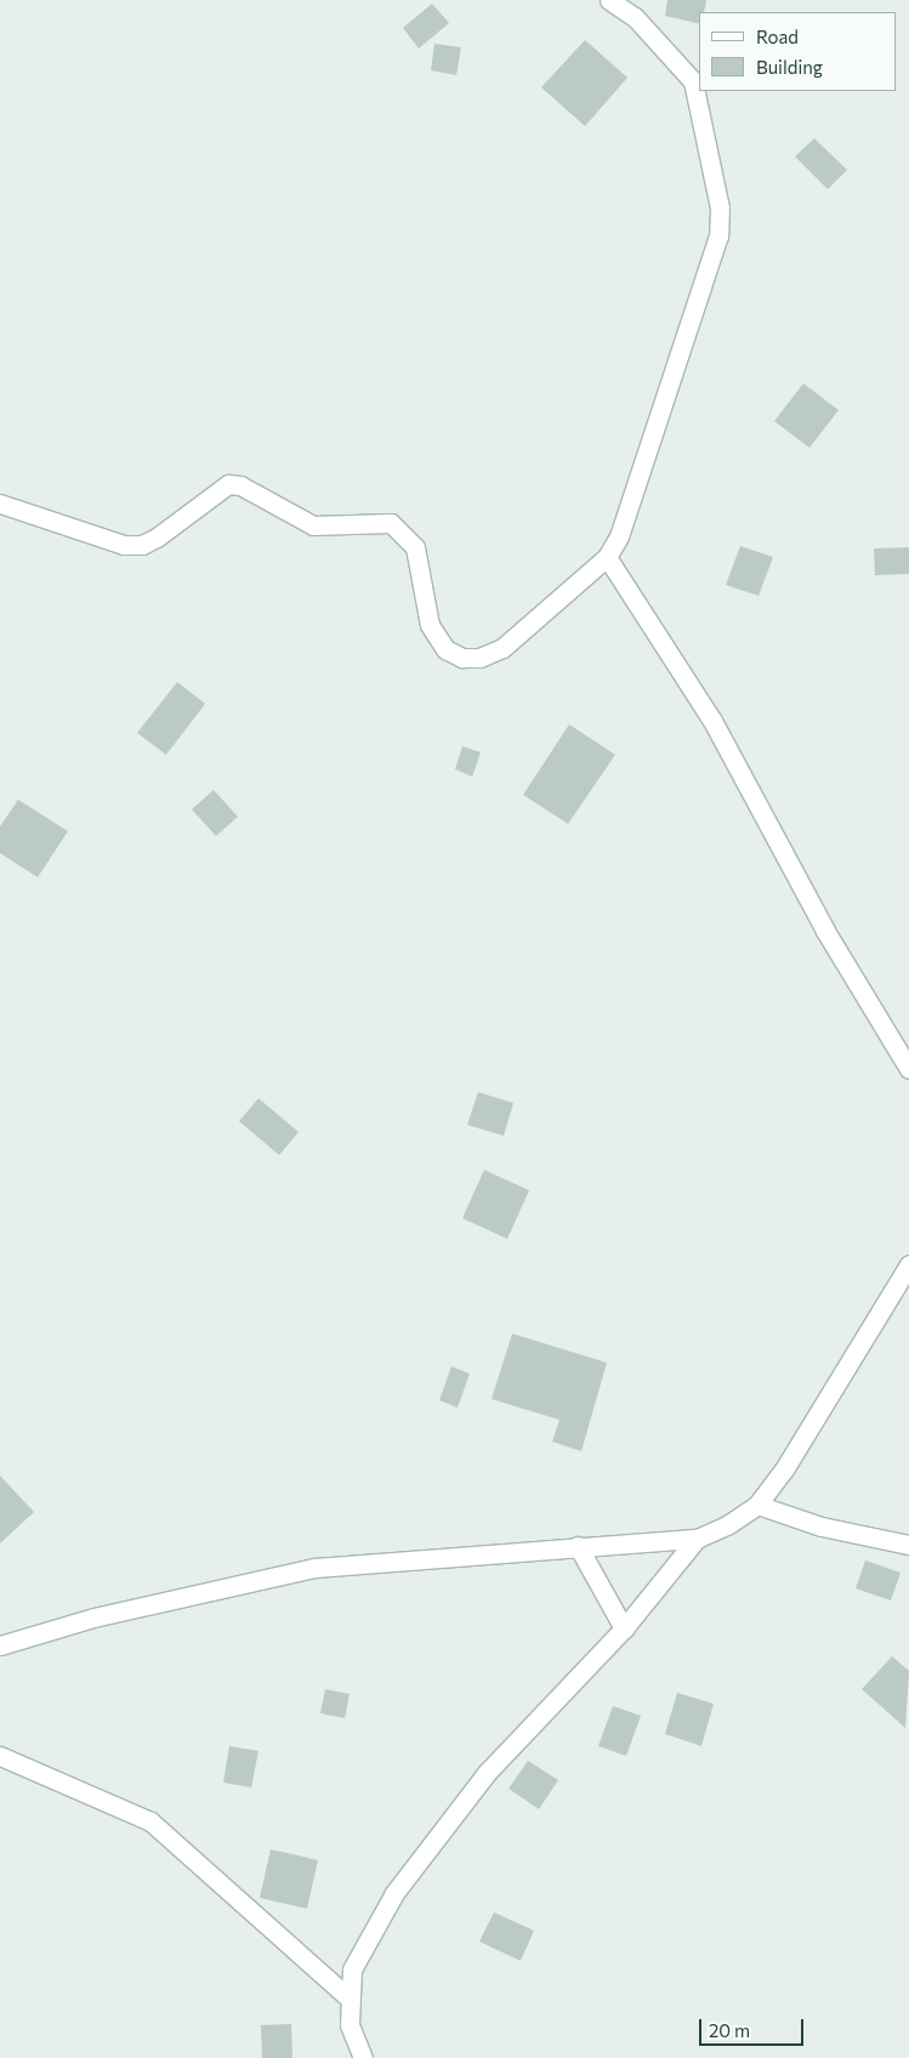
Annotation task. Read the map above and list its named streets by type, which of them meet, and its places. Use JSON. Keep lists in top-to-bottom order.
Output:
{
  "legend": ["Road", "Building"],
  "scale_bar": "20 m"
}
